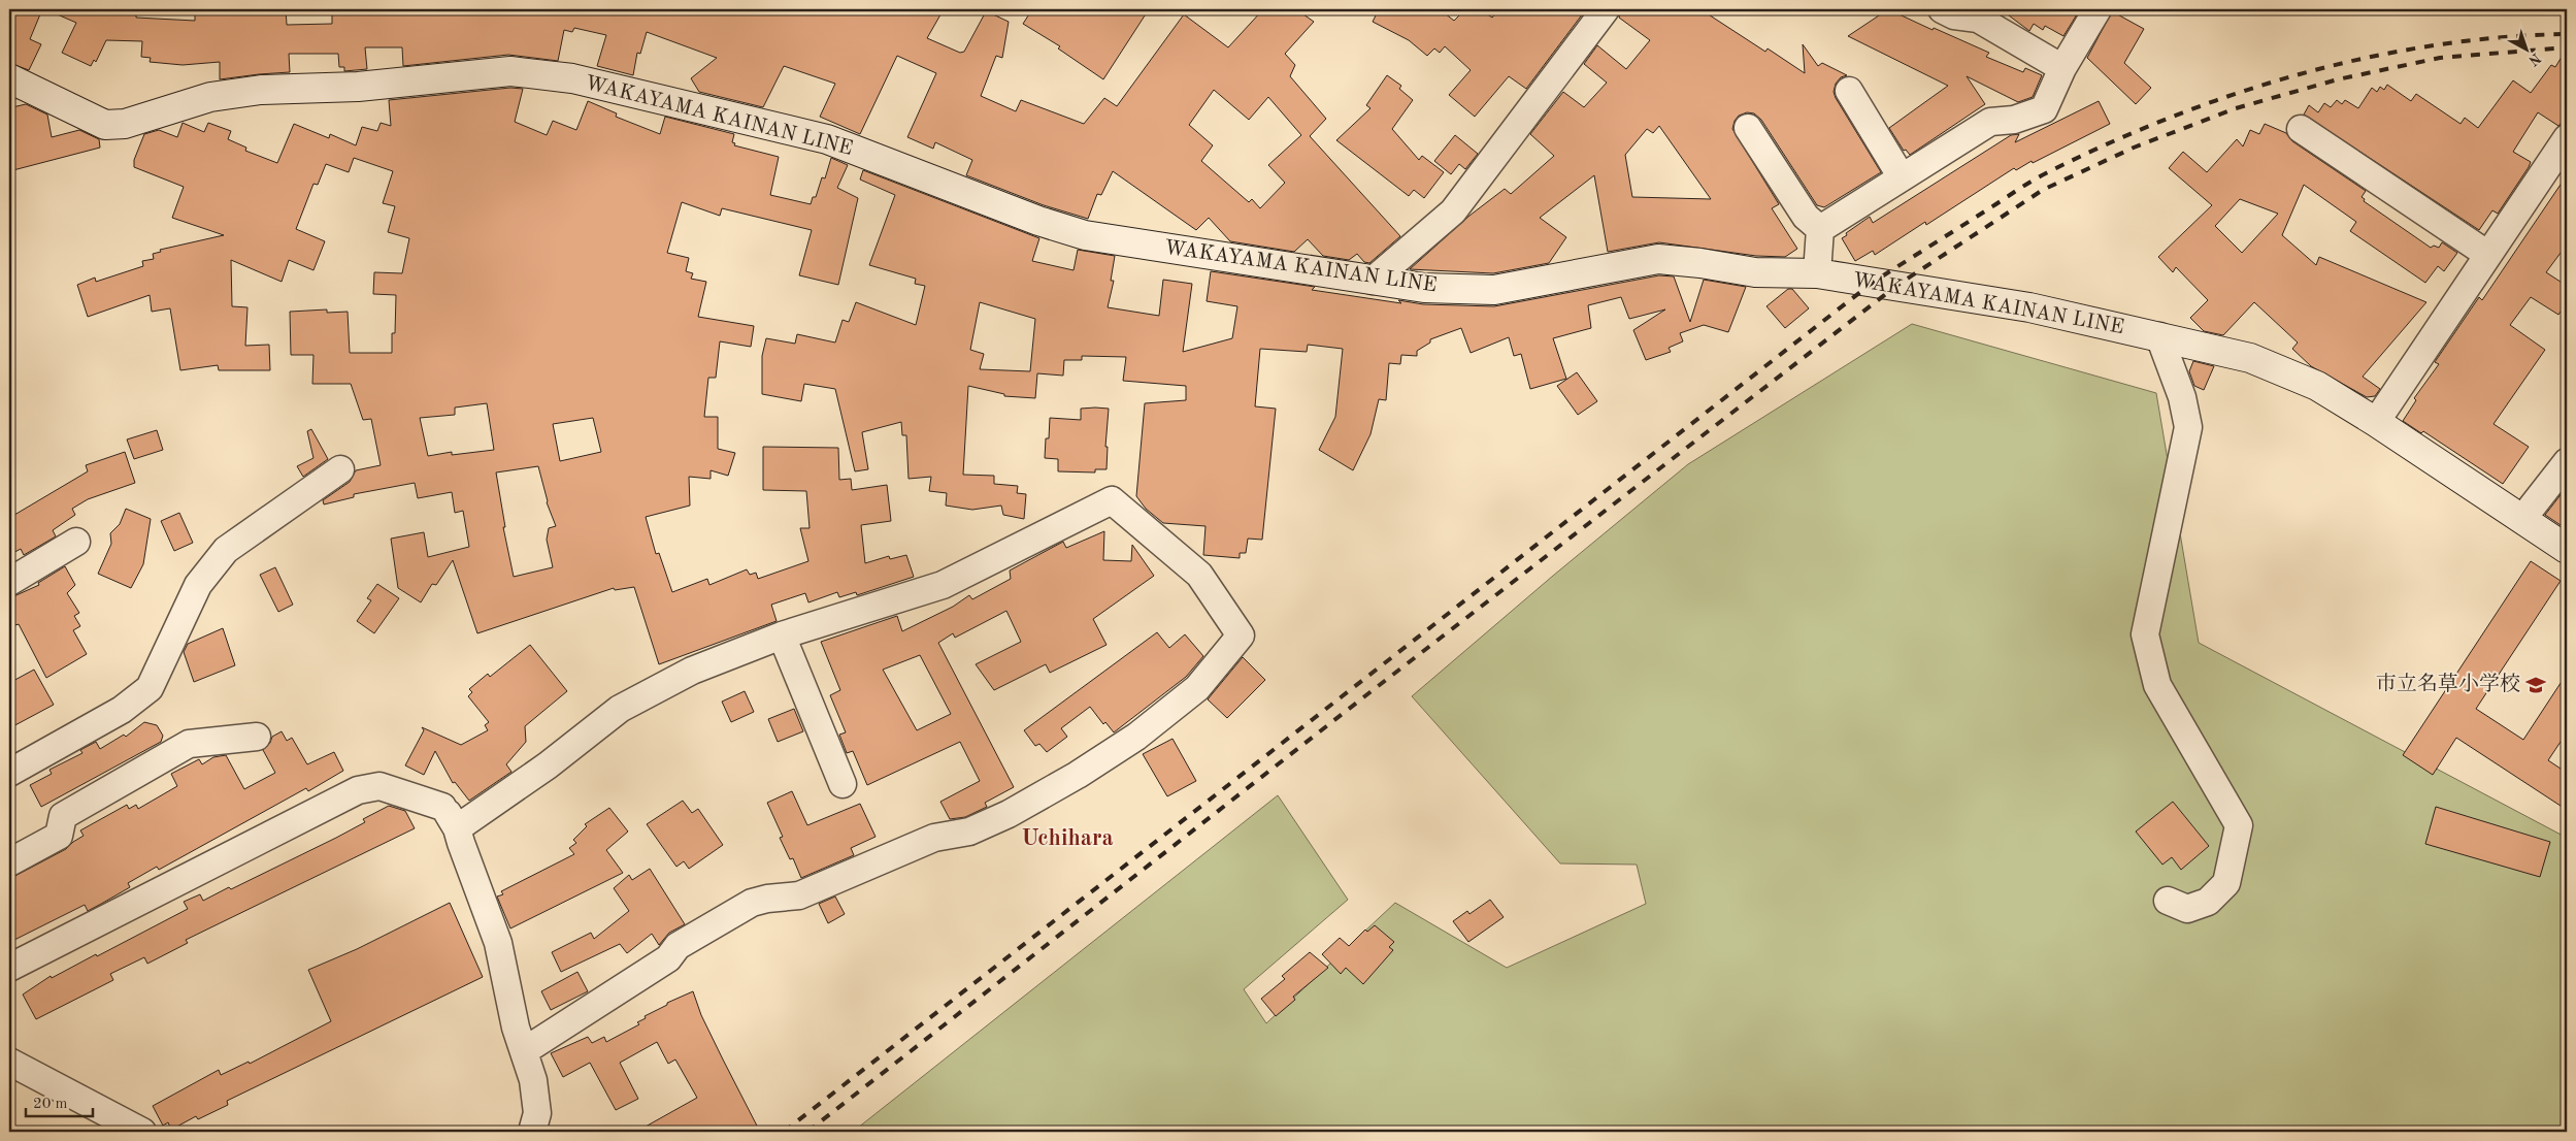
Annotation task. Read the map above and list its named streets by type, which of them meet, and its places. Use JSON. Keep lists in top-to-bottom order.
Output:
{
  "streets": {
    "main road": ["WAKAYAMA KAINAN LINE"]
  },
  "districts": ["Uchihara"],
  "places": {
    "school or university": ["市立名草小学校"]
  },
  "scale_bar": "20 m",
  "north": "bottom right"
}
